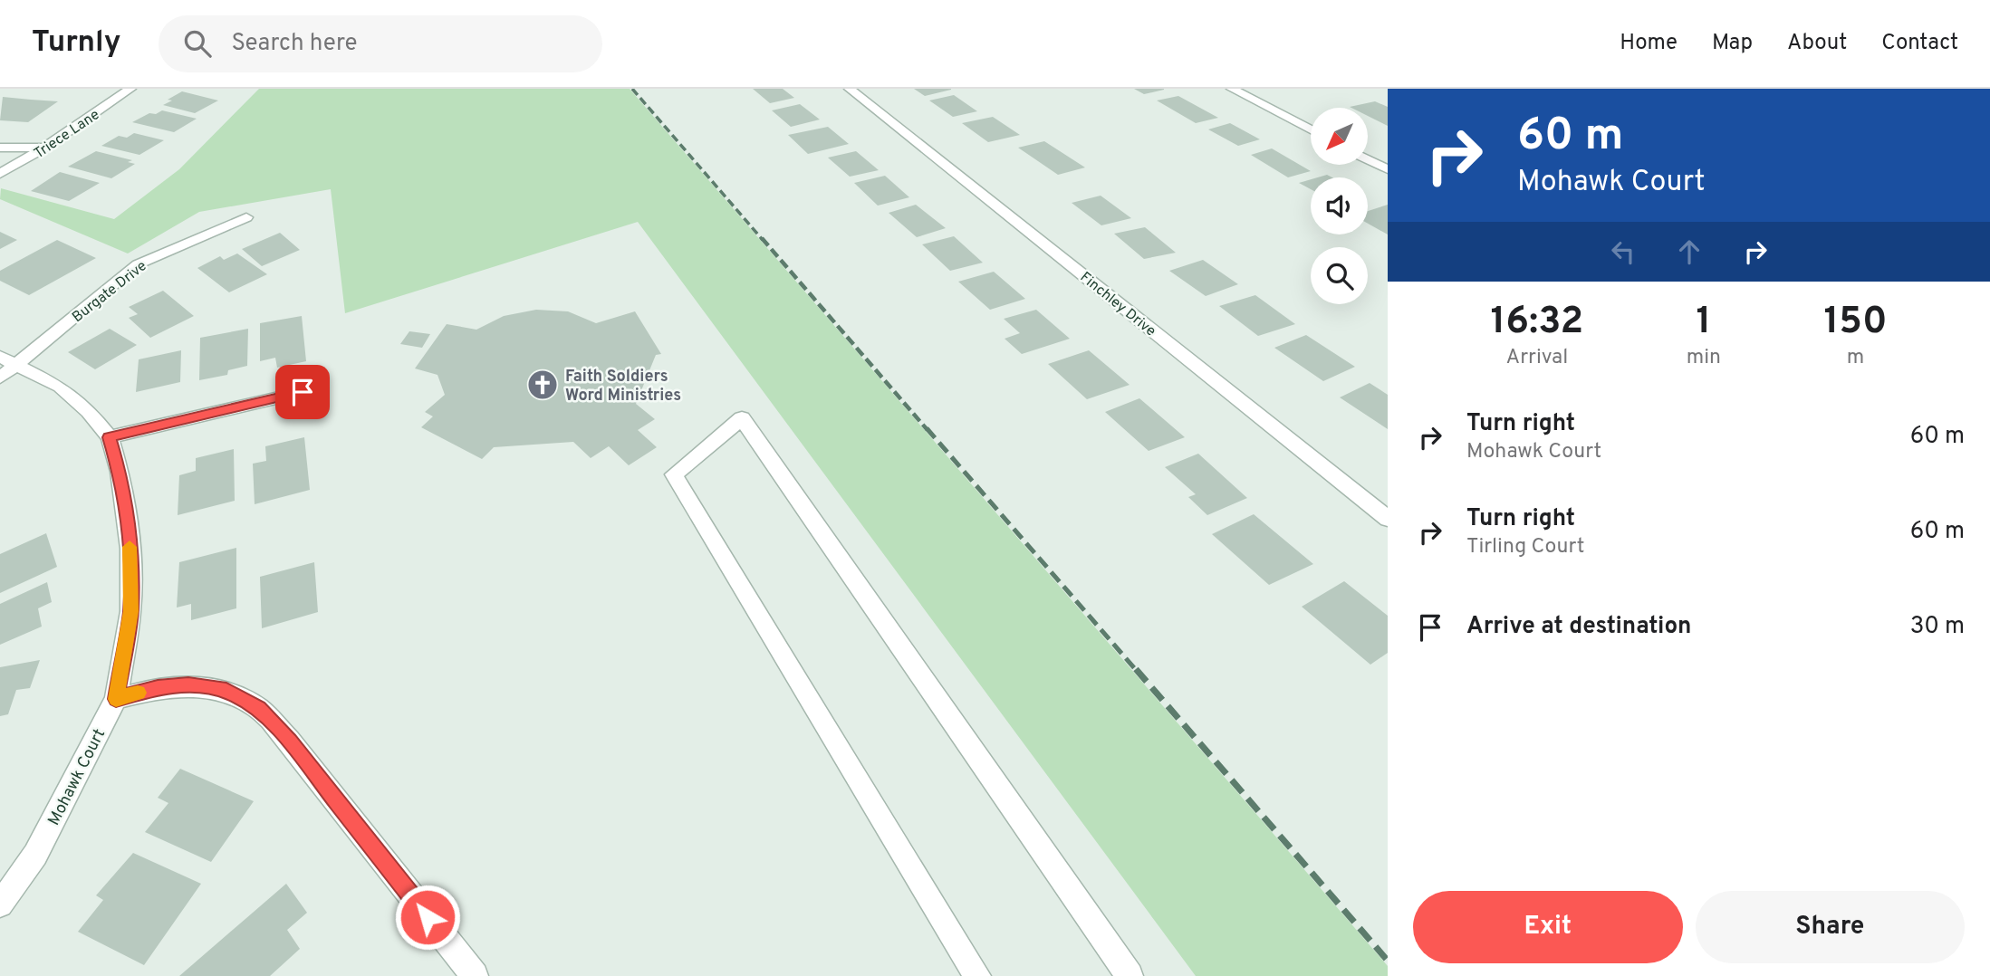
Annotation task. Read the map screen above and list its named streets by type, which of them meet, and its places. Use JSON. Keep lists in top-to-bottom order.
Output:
{
  "streets": {
    "street": [
      "Triece Lane",
      "Burgate Drive",
      "Finchley Drive",
      "Mohawk Court"
    ]
  },
  "crossings": [
    ["Burgate Drive", "Mohawk Court"]
  ],
  "places": {
    "church": ["Faith Soldiers Word Ministries"]
  },
  "north": "bottom left",
  "page": {
    "header": "Turnly",
    "search": "Search here",
    "nav": [
      "Home",
      "Map",
      "About",
      "Contact"
    ],
    "turn": ["60 m", "Mohawk Court"],
    "eta": [
      "16:32",
      "Arrival",
      "1",
      "min",
      "150",
      "m"
    ],
    "list": [
      {
        "name": "Turn right",
        "note": "Mohawk Court",
        "value": "60 m"
      },
      {
        "name": "Turn right",
        "note": "Tirling Court",
        "value": "60 m"
      },
      {
        "name": "Arrive at destination",
        "value": "30 m"
      }
    ],
    "buttons": ["Exit", "Share"]
  }
}
